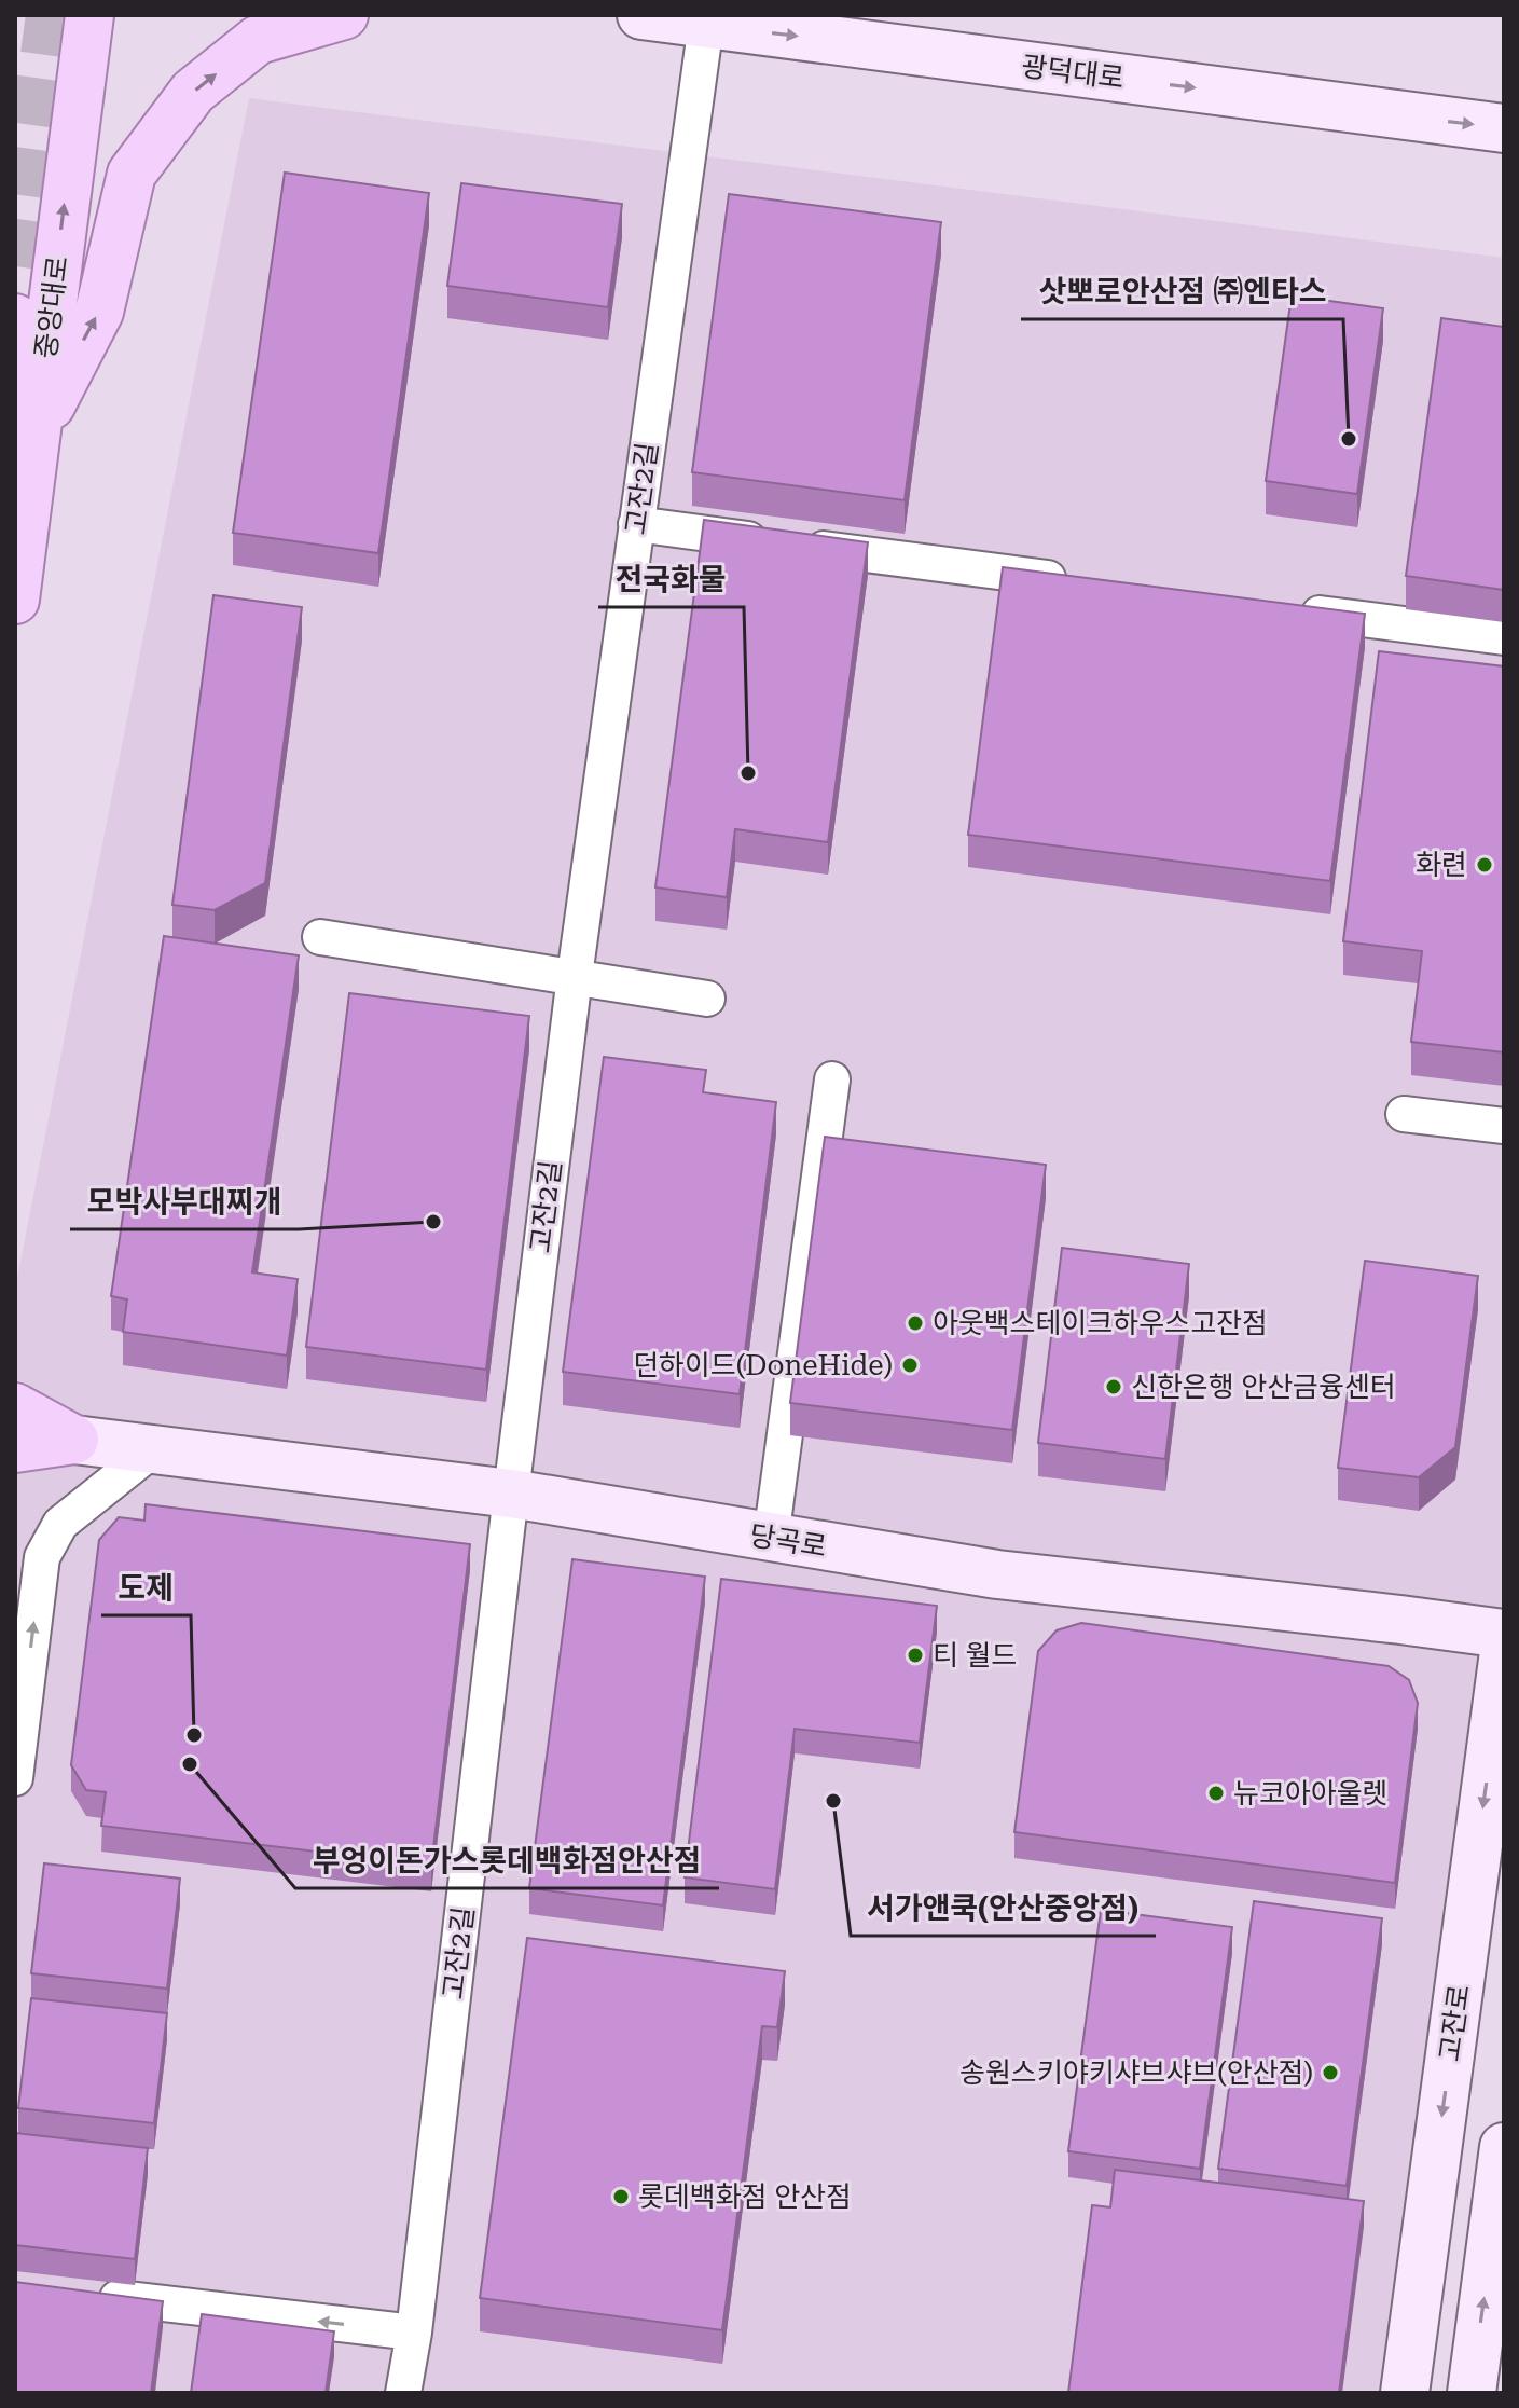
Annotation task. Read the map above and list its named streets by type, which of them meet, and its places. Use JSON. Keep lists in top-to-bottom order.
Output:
{
  "streets": {
    "main road": ["중앙대로"],
    "street": [
      "광덕대로",
      "고잔2길",
      "당곡로",
      "고잔로"
    ]
  },
  "crossings": [
    ["광덕대로", "고잔2길"],
    ["고잔2길", "당곡로"]
  ],
  "one_way": ["광덕대로", "중앙대로"],
  "places": [
    "삿뽀로안산점 ㈜엔타스",
    "전국화물",
    "화련",
    "모박사부대찌개",
    "아웃백스테이크하우스고잔점",
    "던하이드(DoneHide)",
    "신한은행 안산금융센터",
    "티 월드",
    "도제",
    "부엉이돈가스롯데백화점안산점",
    "뉴코아아울렛",
    "서가앤쿡(안산중앙점)",
    "송원스키야키샤브샤브(안산점)",
    "롯데백화점 안산점"
  ]
}
